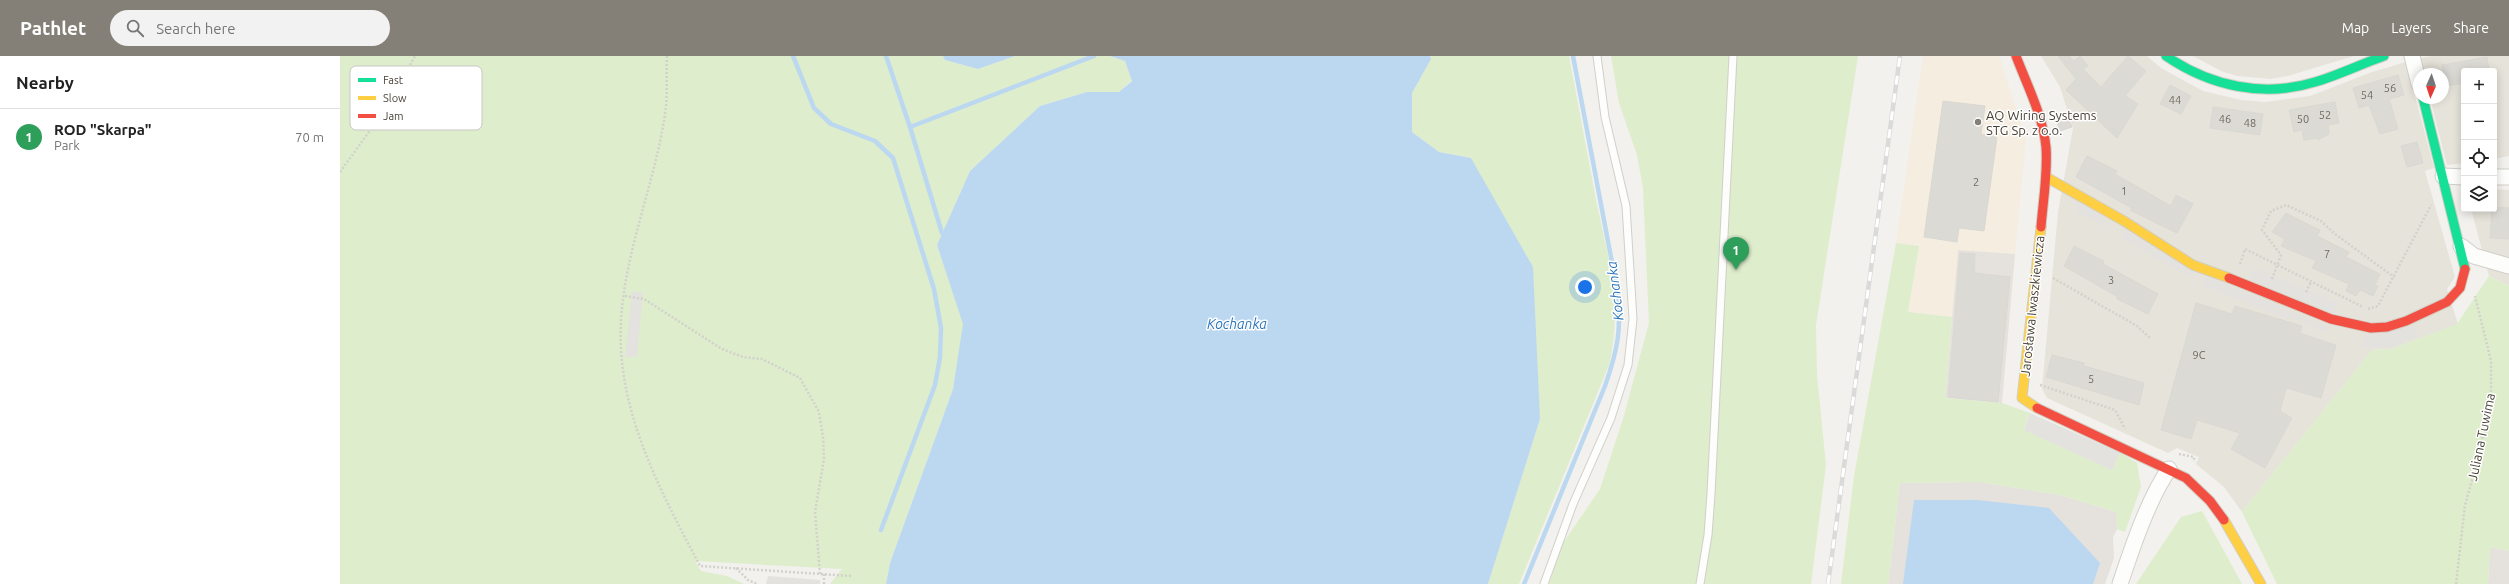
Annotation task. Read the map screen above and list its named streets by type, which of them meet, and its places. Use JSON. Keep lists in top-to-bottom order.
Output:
{
  "streets": {
    "street": ["Jarosława Iwaszkiewicza"],
    "path": ["Juliana Tuwima"]
  },
  "water": ["Kochanka"],
  "places": ["AQ Wiring Systems STG Sp. z o.o."],
  "house_numbers": [
    "56",
    "54",
    "44",
    "52",
    "46",
    "50",
    "48",
    "2",
    "1",
    "7",
    "3",
    "9C",
    "5"
  ],
  "legend": ["Fast", "Slow", "Jam"],
  "north": "bottom",
  "page": {
    "header": "Pathlet",
    "search": "Search here",
    "nav": ["Map", "Layers", "Share"],
    "heading": "Nearby",
    "map_buttons": ["+", "−"],
    "list": [
      {
        "mark": "1",
        "name": "ROD \"Skarpa\"",
        "note": "Park",
        "value": "70 m"
      }
    ],
    "pins": "1"
  }
}
